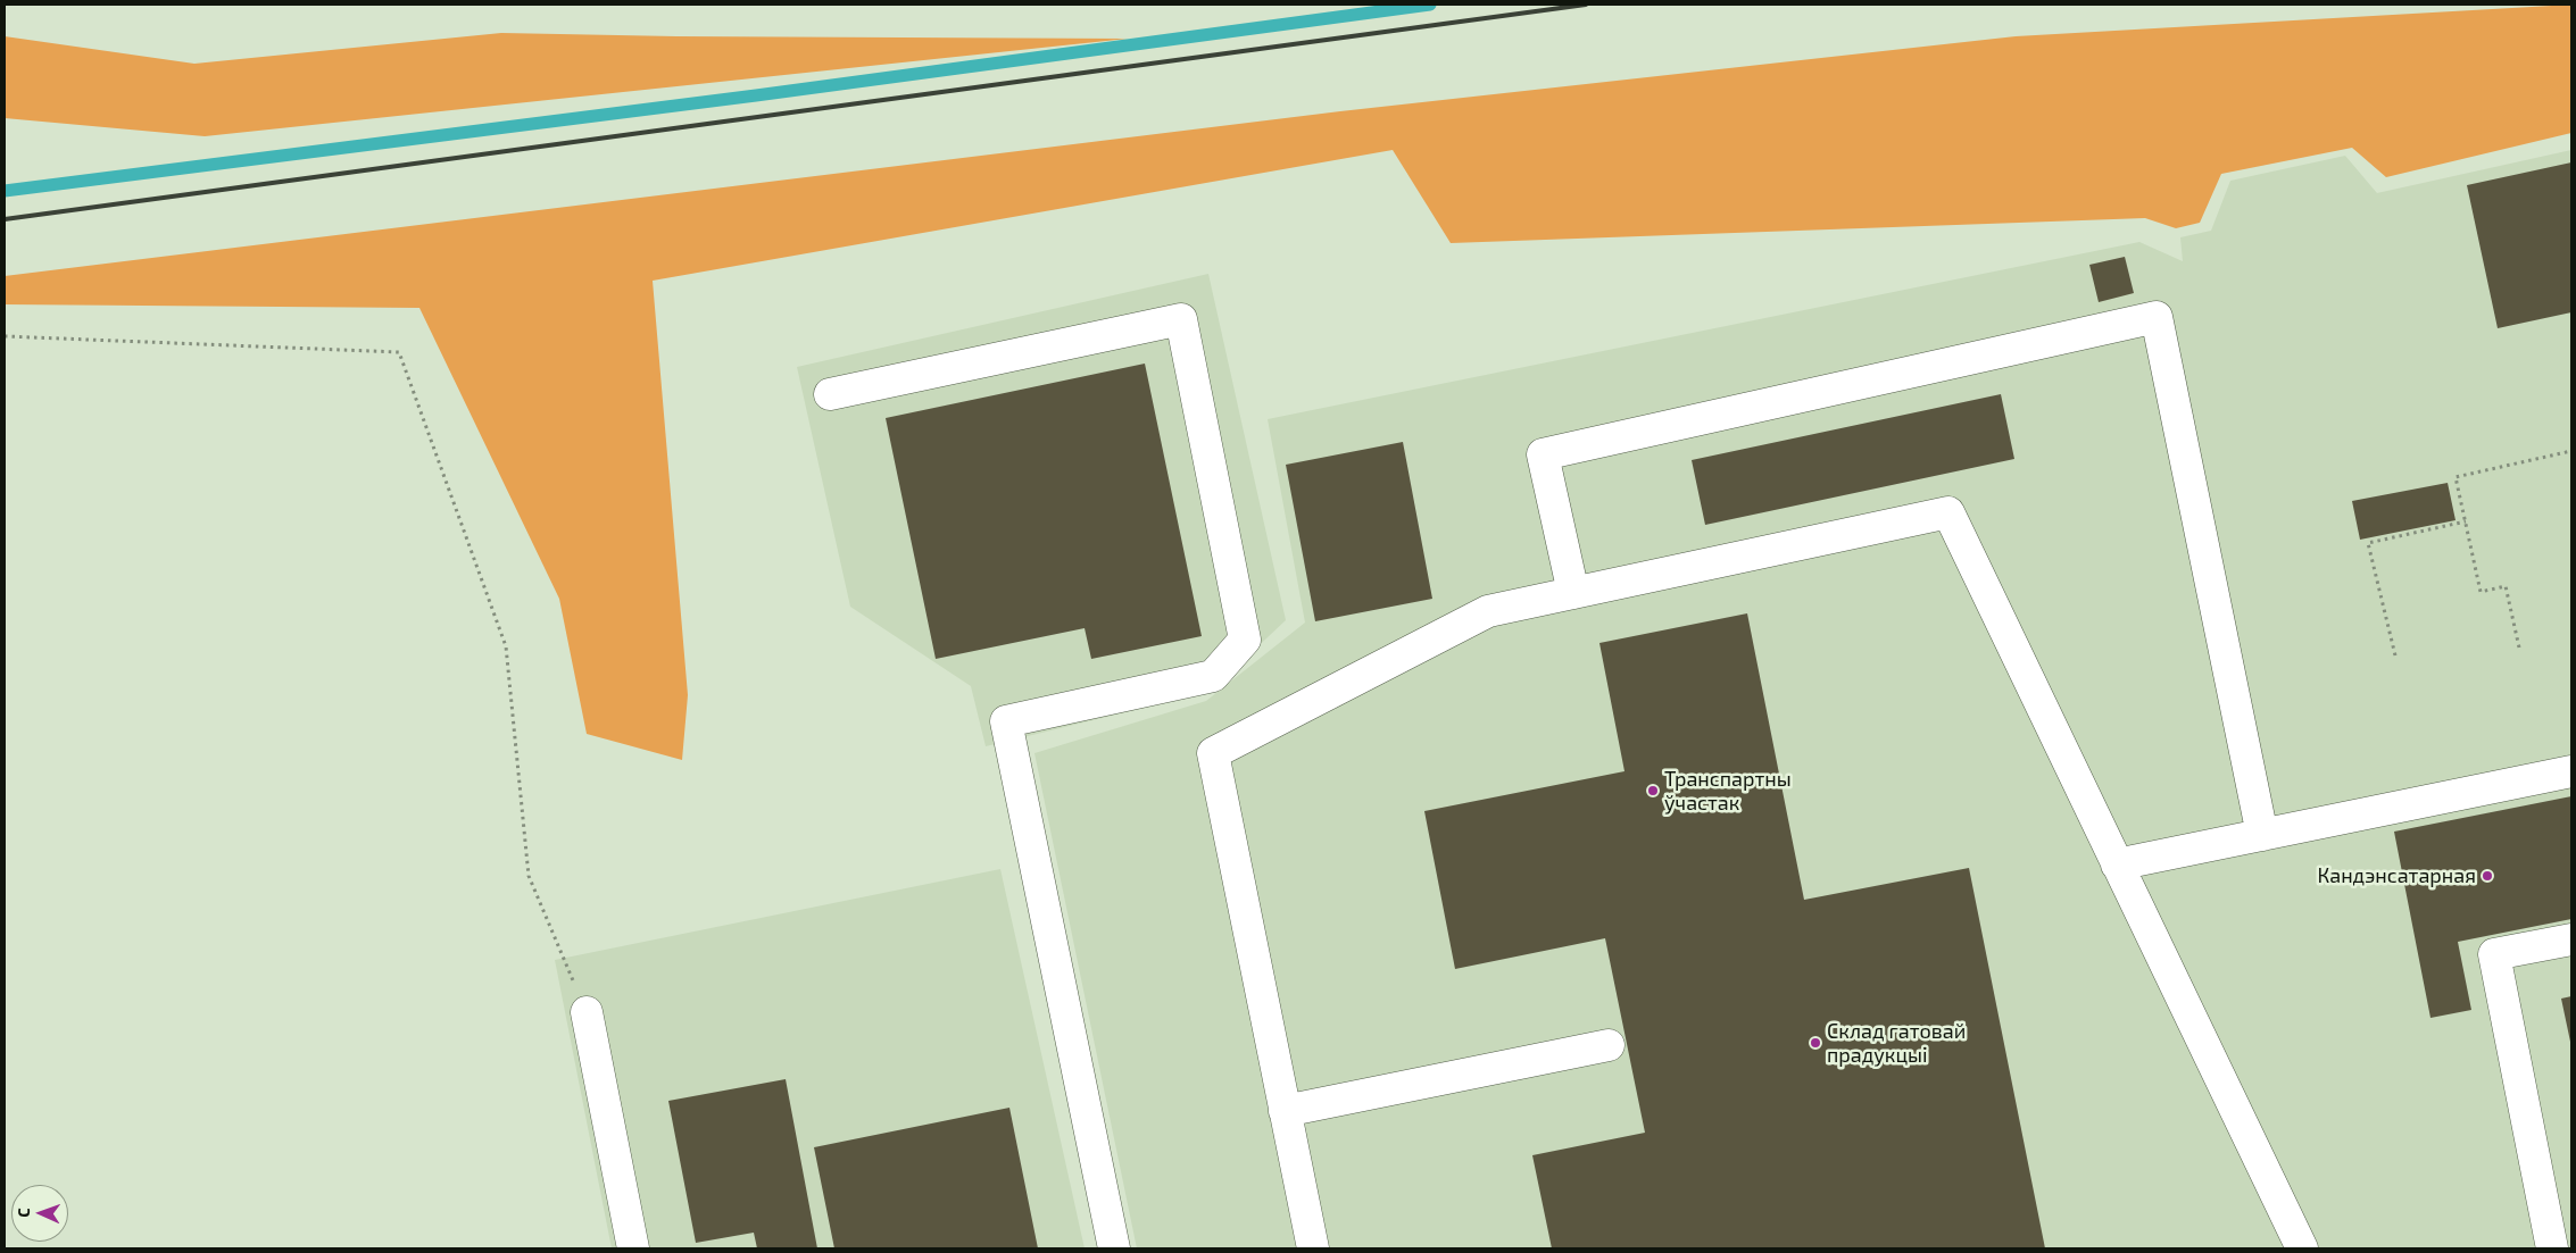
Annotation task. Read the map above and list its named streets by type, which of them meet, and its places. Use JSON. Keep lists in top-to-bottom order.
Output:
{
  "places": ["Транспартны ўчастак", "Кандэнсатарная", "Склад гатовай прадукцыі"],
  "north": "left"
}
